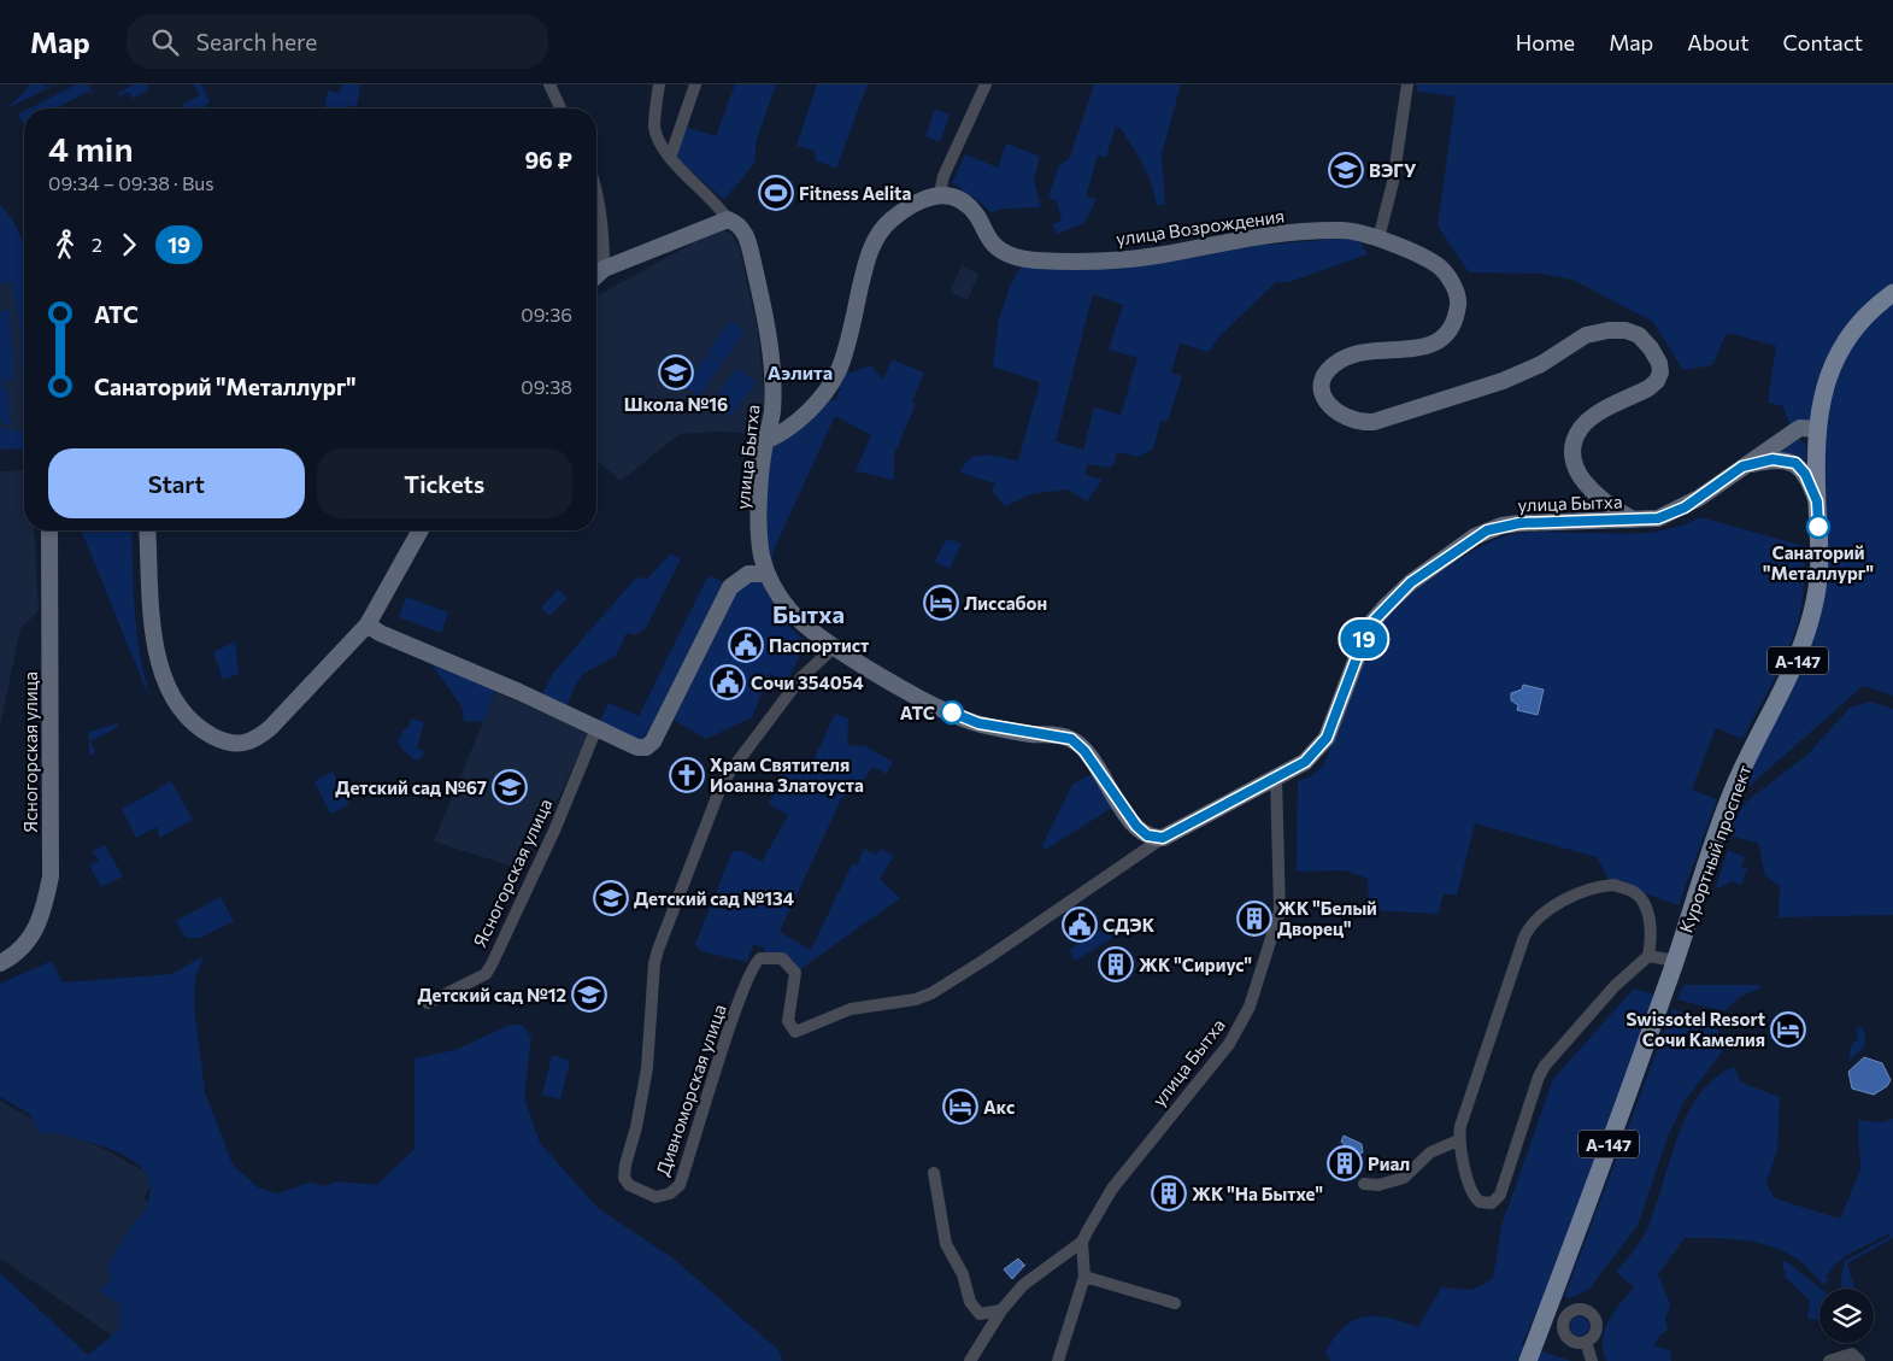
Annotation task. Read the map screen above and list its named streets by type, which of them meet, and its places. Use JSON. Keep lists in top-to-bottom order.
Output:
{
  "streets": {
    "main road": ["А-147", "Курортный проспект"],
    "street": [
      "улица Возрождения",
      "улица Бытха",
      "Ясногорская улица",
      "Дивноморская улица"
    ]
  },
  "crossings": [
    ["улица Возрождения", "улица Бытха"],
    ["улица Бытха", "Курортный проспект"],
    ["улица Бытха", "Дивноморская улица"]
  ],
  "districts": ["Аэлита", "Бытха"],
  "places": {
    "school or university": [
      "ВЭГУ",
      "Школа №16",
      "Детский сад №67",
      "Детский сад №134",
      "Детский сад №12"
    ],
    "sports": ["Fitness Aelita"],
    "other": ["Санаторий \"Металлург\"", "АТС"],
    "hotel": ["Лиссабон", "Swissotel Resort Сочи Камелия", "Акс"],
    "public building": ["Паспортист", "Сочи 354054", "СДЭК"],
    "church": ["Храм Святителя Иоанна Златоуста"],
    "building": [
      "ЖК \"Белый Дворец\"",
      "ЖК \"Сириус\"",
      "Риал",
      "ЖК \"На Бытхе\""
    ]
  },
  "lines": ["bus line 19"],
  "page": {
    "header": "Map",
    "search": "Search here",
    "nav": [
      "Home",
      "Map",
      "About",
      "Contact"
    ],
    "on_map": "19",
    "heading": ["4 min", "09:34 – 09:38 · Bus", "96 ₽"],
    "legs": ["2", "19"],
    "list": [
      {
        "name": "АТС",
        "value": "09:36"
      },
      {
        "name": "Санаторий \"Металлург\"",
        "value": "09:38"
      }
    ],
    "buttons": ["Start", "Tickets"]
  }
}
